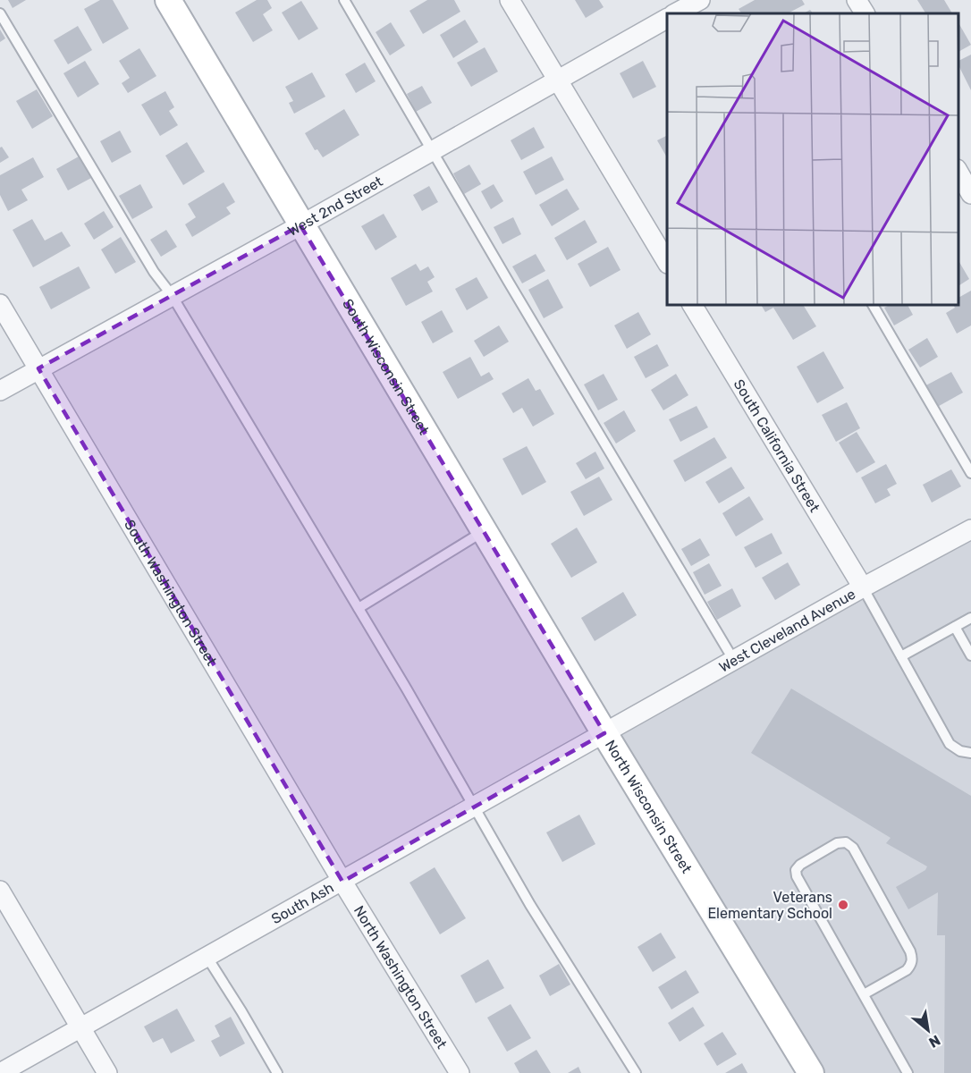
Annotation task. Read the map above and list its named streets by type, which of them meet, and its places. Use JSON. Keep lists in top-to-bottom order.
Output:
{
  "streets": {
    "street": [
      "West 2nd Street",
      "South Wisconsin Street",
      "South California Street",
      "South Washington Street",
      "West Cleveland Avenue",
      "North Wisconsin Street",
      "South Ash",
      "North Washington Street"
    ]
  },
  "crossings": [
    ["West 2nd Street", "South Wisconsin Street"],
    ["West 2nd Street", "South Washington Street"],
    ["South Wisconsin Street", "West Cleveland Avenue"],
    ["South Wisconsin Street", "North Wisconsin Street"],
    ["South Wisconsin Street", "South Ash"],
    ["South California Street", "West Cleveland Avenue"],
    ["South Washington Street", "South Ash"],
    ["South Washington Street", "North Washington Street"],
    ["West Cleveland Avenue", "North Wisconsin Street"],
    ["West Cleveland Avenue", "South Ash"],
    ["North Wisconsin Street", "South Ash"],
    ["South Ash", "North Washington Street"]
  ],
  "places": ["Veterans Elementary School"],
  "north": "bottom right"
}
